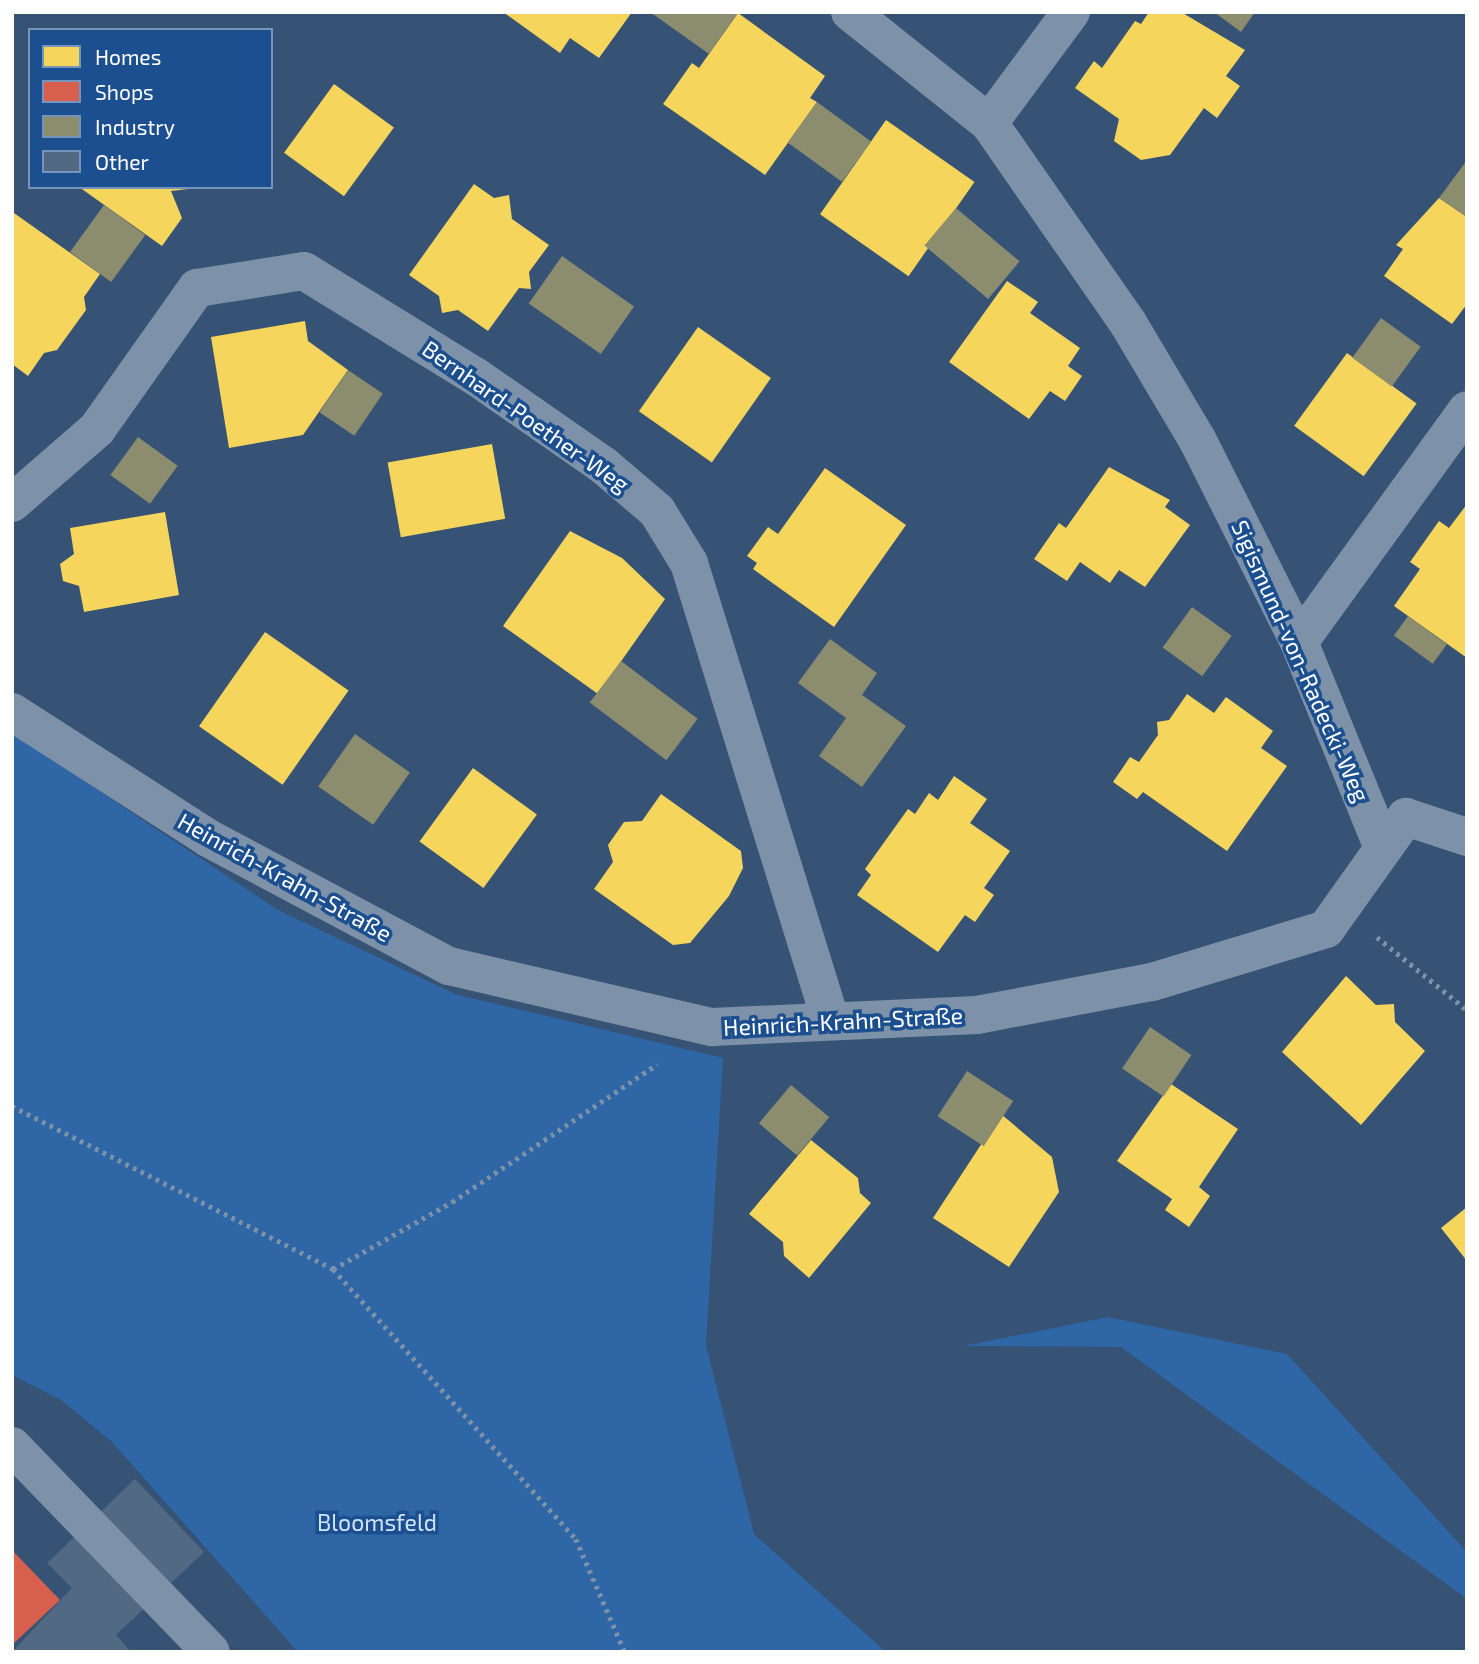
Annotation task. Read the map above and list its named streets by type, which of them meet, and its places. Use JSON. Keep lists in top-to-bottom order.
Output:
{
  "streets": {
    "street": ["Bernhard-Poether-Weg", "Sigismund-von-Radecki-Weg", "Heinrich-Krahn-Straße"]
  },
  "crossings": [
    ["Bernhard-Poether-Weg", "Heinrich-Krahn-Straße"],
    ["Sigismund-von-Radecki-Weg", "Heinrich-Krahn-Straße"]
  ],
  "parks": ["Bloomsfeld"],
  "legend": [
    "Homes",
    "Shops",
    "Industry",
    "Other"
  ]
}
